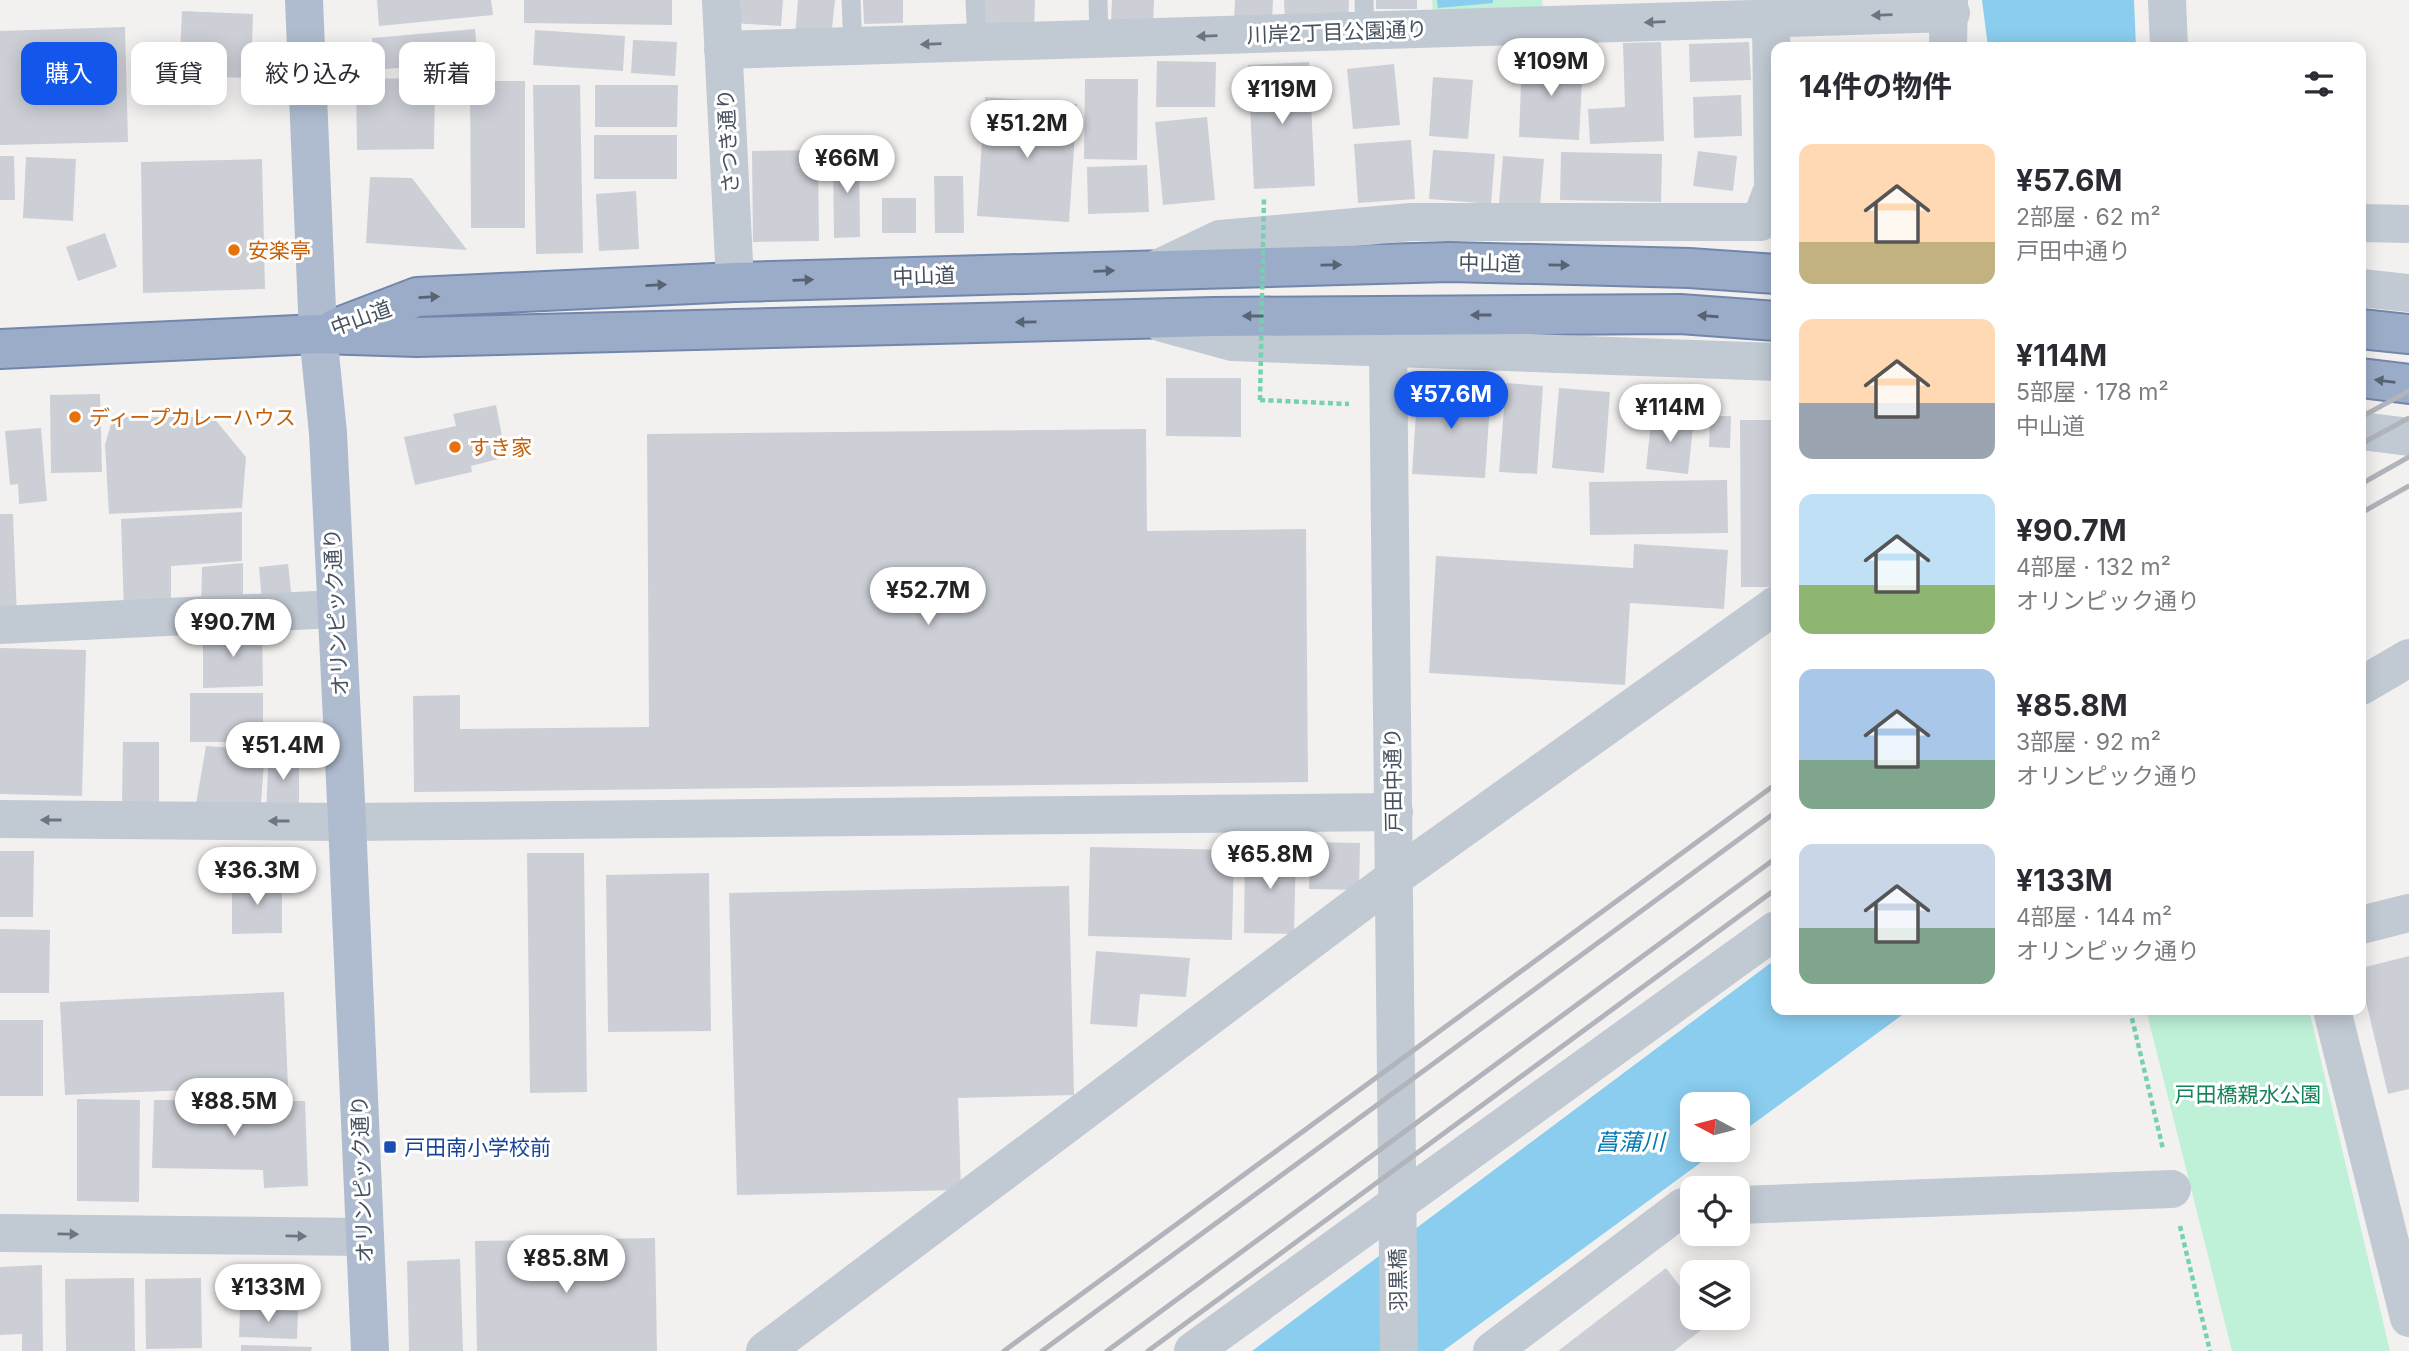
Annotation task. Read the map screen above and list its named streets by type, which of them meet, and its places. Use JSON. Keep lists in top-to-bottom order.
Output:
{
  "streets": {
    "highway": ["中山道"],
    "main road": ["オリンピック通り"],
    "street": [
      "川岸2丁目公園通り",
      "さつき通り",
      "戸田中通り",
      "羽黒橋"
    ]
  },
  "crossings": [
    ["川岸2丁目公園通り", "さつき通り"],
    ["さつき通り", "中山道"],
    ["中山道", "オリンピック通り"],
    ["戸田中通り", "羽黒橋"]
  ],
  "water": ["菖蒲川"],
  "parks": ["戸田橋親水公園"],
  "places": {
    "other": ["安楽亭", "ディープカレーハウス", "すき家"],
    "transit": ["戸田南小学校前"]
  },
  "north": "left",
  "page": {
    "price": [
      "¥109M",
      "¥119M",
      "¥51.2M",
      "¥66M",
      "¥57.6M",
      "¥114M",
      "¥52.7M",
      "¥90.7M",
      "¥51.4M",
      "¥65.8M",
      "¥36.3M",
      "¥88.5M",
      "¥85.8M",
      "¥133M"
    ],
    "chip": [
      "購入",
      "賃貸",
      "絞り込み",
      "新着"
    ],
    "heading": "14件の物件",
    "list": [
      {
        "name": "¥57.6M",
        "note": "2部屋 · 62 m² · 戸田中通り"
      },
      {
        "name": "¥114M",
        "note": "5部屋 · 178 m² · 中山道"
      },
      {
        "name": "¥90.7M",
        "note": "4部屋 · 132 m² · オリンピック通り"
      },
      {
        "name": "¥85.8M",
        "note": "3部屋 · 92 m² · オリンピック通り"
      },
      {
        "name": "¥133M",
        "note": "4部屋 · 144 m² · オリンピック通り"
      }
    ]
  }
}
